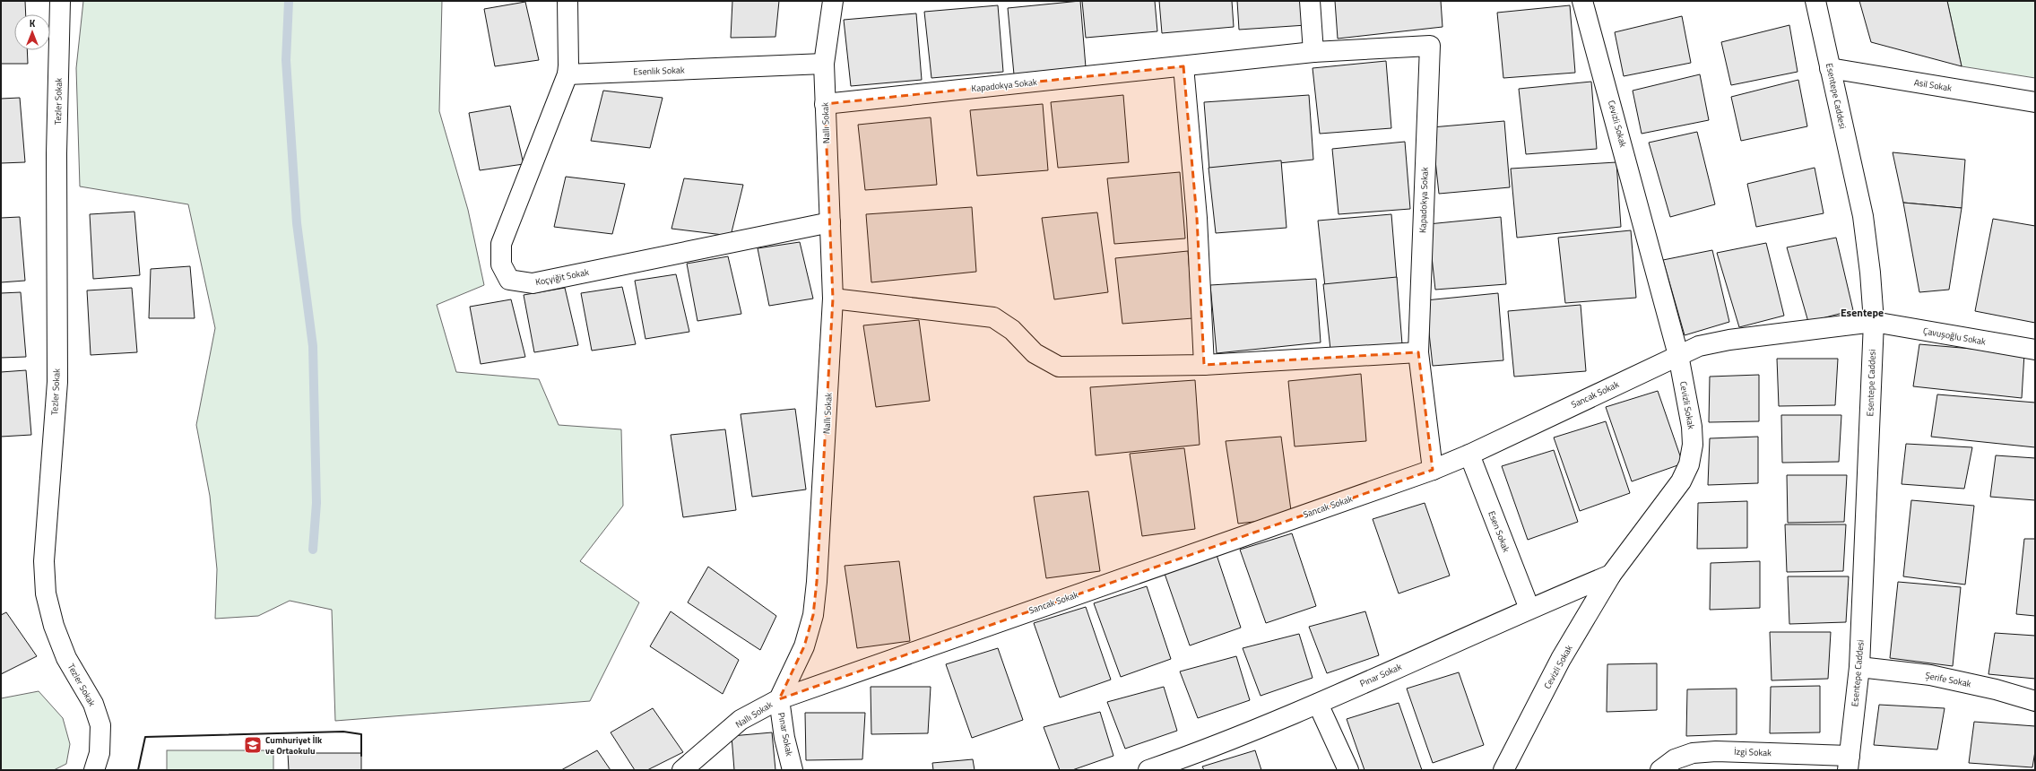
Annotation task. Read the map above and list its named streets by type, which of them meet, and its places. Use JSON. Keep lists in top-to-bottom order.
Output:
{
  "streets": {
    "street": [
      "Esenlik Sokak",
      "Kapadokya Sokak",
      "Asil Sokak",
      "Esentepe Caddesi",
      "Tezler Sokak",
      "Nallı Sokak",
      "Cevizli Sokak",
      "Koçyiğit Sokak",
      "Çavuşoğlu Sokak",
      "Sancak Sokak",
      "Esen Sokak",
      "Pınar Sokak",
      "Şerife Sokak",
      "İzgi Sokak"
    ]
  },
  "crossings": [
    ["Esenlik Sokak", "Nallı Sokak"],
    ["Esenlik Sokak", "Koçyiğit Sokak"],
    ["Kapadokya Sokak", "Nallı Sokak"],
    ["Kapadokya Sokak", "Sancak Sokak"],
    ["Asil Sokak", "Esentepe Caddesi"],
    ["Esentepe Caddesi", "Çavuşoğlu Sokak"],
    ["Esentepe Caddesi", "Sancak Sokak"],
    ["Esentepe Caddesi", "Şerife Sokak"],
    ["Esentepe Caddesi", "İzgi Sokak"],
    ["Nallı Sokak", "Koçyiğit Sokak"],
    ["Nallı Sokak", "Sancak Sokak"],
    ["Nallı Sokak", "Pınar Sokak"],
    ["Cevizli Sokak", "Sancak Sokak"],
    ["Cevizli Sokak", "Pınar Sokak"],
    ["Çavuşoğlu Sokak", "Sancak Sokak"],
    ["Sancak Sokak", "Esen Sokak"],
    ["Sancak Sokak", "Pınar Sokak"],
    ["Esen Sokak", "Pınar Sokak"]
  ],
  "districts": ["Esentepe"],
  "places": {
    "school or university": ["Cumhuriyet İlk ve Ortaokulu"]
  },
  "north": "top"
}
